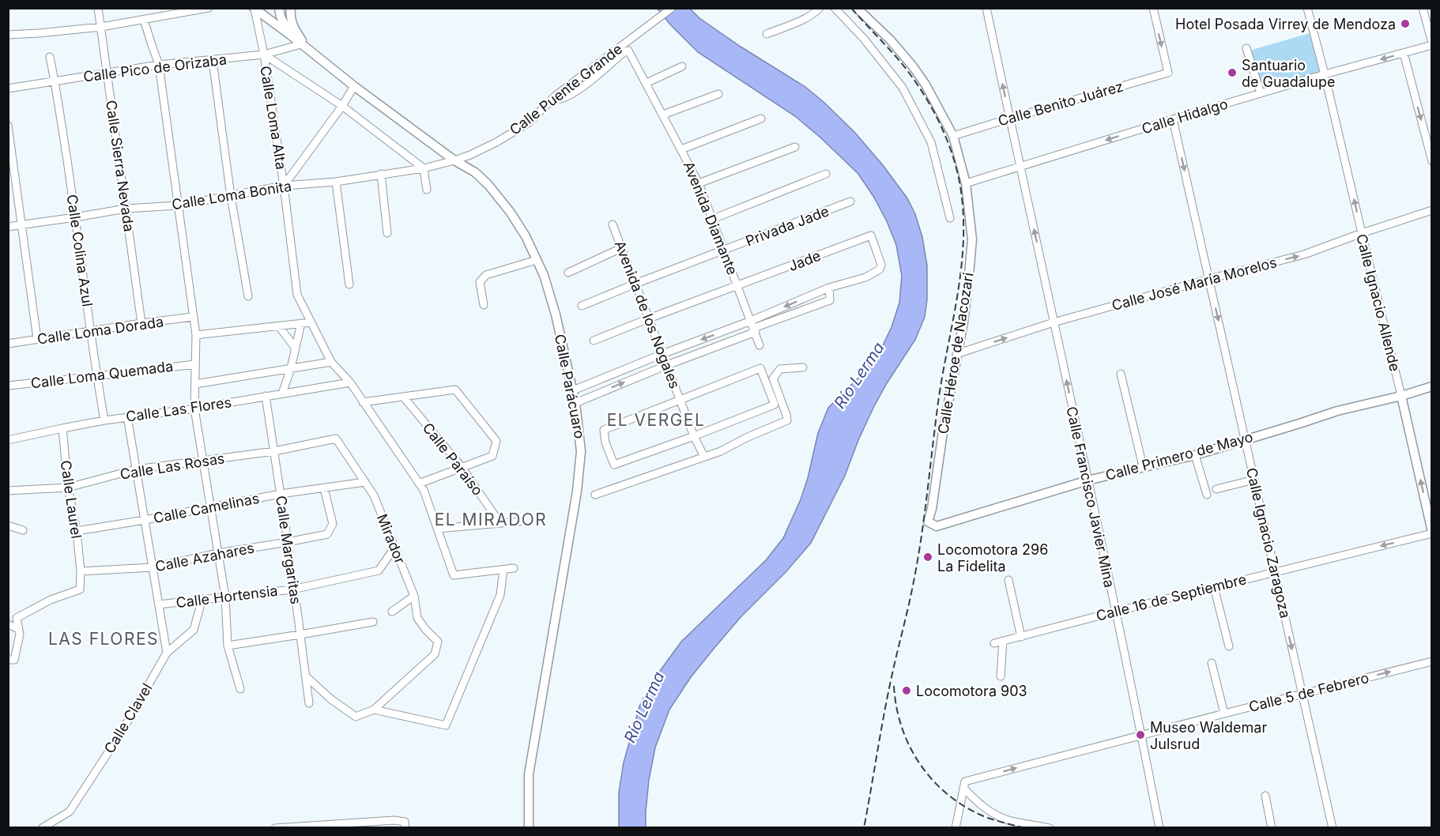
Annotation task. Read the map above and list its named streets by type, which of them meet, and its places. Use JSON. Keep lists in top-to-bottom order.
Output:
{
  "streets": {
    "main road": [
      "Calle Ignacio Allende",
      "Calle Héroe de Nacozari",
      "Calle Parácuaro",
      "Calle Primero de Mayo"
    ],
    "street": [
      "Calle Pico de Orizaba",
      "Calle Puente Grande",
      "Calle Benito Juárez",
      "Calle Hidalgo",
      "Calle Loma Alta",
      "Calle Sierra Nevada",
      "Calle Loma Bonita",
      "Avenida Diamante",
      "Privada Jade",
      "Calle Colina Azul",
      "Jade",
      "Calle José María Morelos",
      "Avenida de los Nogales",
      "Calle Loma Dorada",
      "Calle Loma Quemada",
      "Calle Las Flores",
      "Calle Paraíso",
      "Calle Las Rosas",
      "Calle Francisco Javier Mina",
      "Calle Laurel",
      "Calle Camelinas",
      "Mirador",
      "Calle Ignacio Zaragoza",
      "Calle Margaritas",
      "Calle Azahares",
      "Calle Hortensia",
      "Calle 16 de Septiembre",
      "Calle 5 de Febrero",
      "Calle Clavel"
    ]
  },
  "crossings": [
    ["Calle Pico de Orizaba", "Calle Loma Alta"],
    ["Calle Pico de Orizaba", "Calle Sierra Nevada"],
    ["Calle Pico de Orizaba", "Calle Colina Azul"],
    ["Calle Pico de Orizaba", "Calle Parácuaro"],
    ["Calle Puente Grande", "Calle Loma Bonita"],
    ["Calle Puente Grande", "Avenida Diamante"],
    ["Calle Puente Grande", "Calle Parácuaro"],
    ["Calle Benito Juárez", "Calle Héroe de Nacozari"],
    ["Calle Benito Juárez", "Calle Francisco Javier Mina"],
    ["Calle Hidalgo", "Calle Ignacio Allende"],
    ["Calle Hidalgo", "Calle Héroe de Nacozari"],
    ["Calle Hidalgo", "Calle Francisco Javier Mina"],
    ["Calle Hidalgo", "Calle Ignacio Zaragoza"],
    ["Calle Loma Alta", "Calle Loma Bonita"],
    ["Calle Loma Alta", "Calle Parácuaro"],
    ["Calle Loma Alta", "Calle Las Flores"],
    ["Calle Sierra Nevada", "Calle Loma Bonita"],
    ["Calle Sierra Nevada", "Calle Loma Dorada"],
    ["Calle Loma Bonita", "Calle Colina Azul"],
    ["Calle Loma Bonita", "Calle Parácuaro"],
    ["Avenida Diamante", "Privada Jade"],
    ["Avenida Diamante", "Jade"],
    ["Privada Jade", "Avenida de los Nogales"],
    ["Calle Colina Azul", "Calle Loma Dorada"],
    ["Calle Colina Azul", "Calle Loma Quemada"],
    ["Calle Colina Azul", "Calle Las Flores"],
    ["Jade", "Avenida de los Nogales"],
    ["Calle José María Morelos", "Calle Ignacio Allende"],
    ["Calle José María Morelos", "Calle Héroe de Nacozari"],
    ["Calle José María Morelos", "Calle Francisco Javier Mina"],
    ["Calle José María Morelos", "Calle Ignacio Zaragoza"],
    ["Calle Ignacio Allende", "Calle Primero de Mayo"],
    ["Calle Ignacio Allende", "Calle 16 de Septiembre"],
    ["Calle Héroe de Nacozari", "Calle Primero de Mayo"],
    ["Calle Las Flores", "Calle Laurel"],
    ["Calle Las Flores", "Calle Margaritas"],
    ["Calle Primero de Mayo", "Calle Francisco Javier Mina"],
    ["Calle Primero de Mayo", "Calle Ignacio Zaragoza"],
    ["Calle Las Rosas", "Calle Laurel"],
    ["Calle Las Rosas", "Mirador"],
    ["Calle Las Rosas", "Calle Margaritas"],
    ["Calle Francisco Javier Mina", "Calle 16 de Septiembre"],
    ["Calle Francisco Javier Mina", "Calle 5 de Febrero"],
    ["Calle Laurel", "Calle Camelinas"],
    ["Calle Laurel", "Calle Azahares"],
    ["Calle Camelinas", "Mirador"],
    ["Calle Camelinas", "Calle Margaritas"],
    ["Calle Camelinas", "Calle Azahares"],
    ["Mirador", "Calle Hortensia"],
    ["Calle Ignacio Zaragoza", "Calle 16 de Septiembre"],
    ["Calle Ignacio Zaragoza", "Calle 5 de Febrero"],
    ["Calle Margaritas", "Calle Azahares"],
    ["Calle Margaritas", "Calle Hortensia"],
    ["Calle Hortensia", "Calle Clavel"]
  ],
  "one_way": [
    "Calle Hidalgo",
    "Calle José María Morelos",
    "Calle Ignacio Allende",
    "Calle Francisco Javier Mina",
    "Calle Ignacio Zaragoza",
    "Calle 16 de Septiembre",
    "Calle 5 de Febrero"
  ],
  "districts": ["EL VERGEL", "EL MIRADOR", "LAS FLORES"],
  "water": ["Río Lerma"],
  "places": [
    "Hotel Posada Virrey de Mendoza",
    "Santuario de Guadalupe",
    "Locomotora 296 La Fidelita",
    "Locomotora 903",
    "Museo Waldemar Julsrud"
  ]
}
